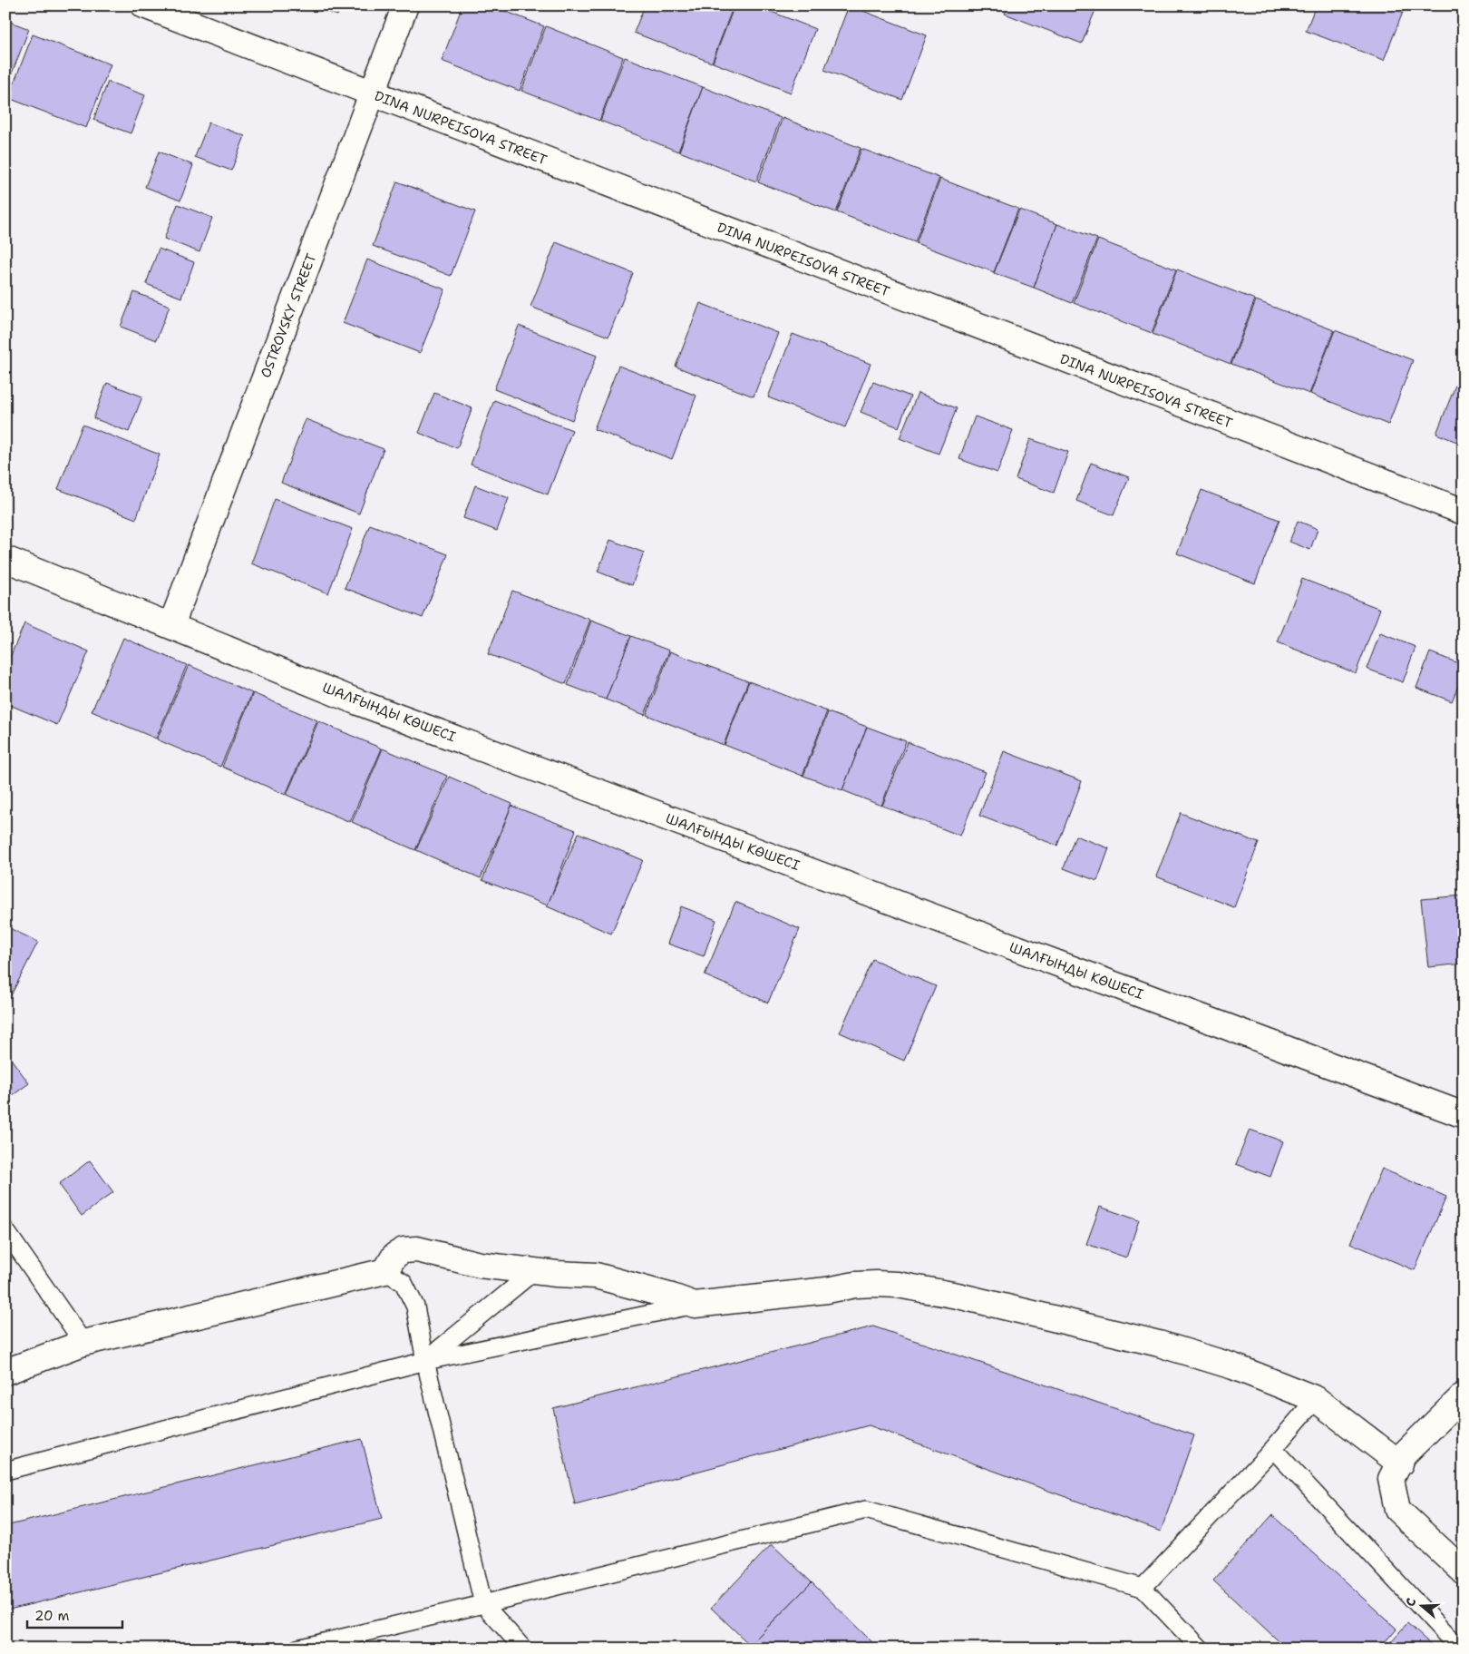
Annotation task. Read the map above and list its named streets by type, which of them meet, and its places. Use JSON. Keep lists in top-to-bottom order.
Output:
{
  "streets": {
    "street": ["DINA NURPEISOVA STREET", "OSTROVSKY STREET", "ШАЛҒЫНДЫ КӨШЕСІ"]
  },
  "crossings": [
    ["DINA NURPEISOVA STREET", "OSTROVSKY STREET"],
    ["OSTROVSKY STREET", "ШАЛҒЫНДЫ КӨШЕСІ"]
  ],
  "scale_bar": "20 m",
  "north": "left"
}
